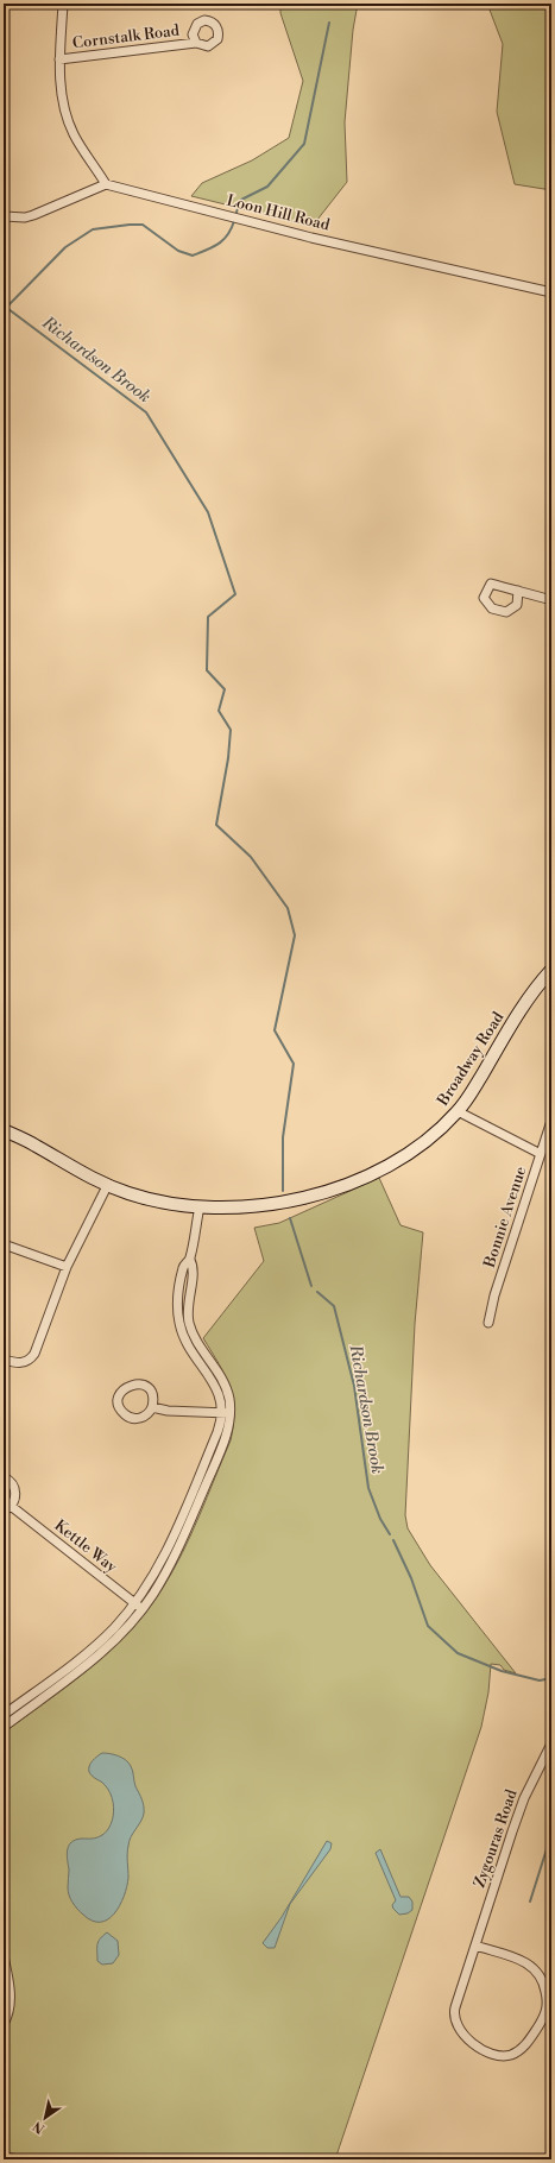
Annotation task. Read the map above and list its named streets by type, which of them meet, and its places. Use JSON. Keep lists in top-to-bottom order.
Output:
{
  "streets": {
    "main road": ["Broadway Road"],
    "street": [
      "Cornstalk Road",
      "Loon Hill Road",
      "Bonnie Avenue",
      "Kettle Way",
      "Zygouras Road"
    ]
  },
  "water": ["Richardson Brook"],
  "north": "bottom left"
}
